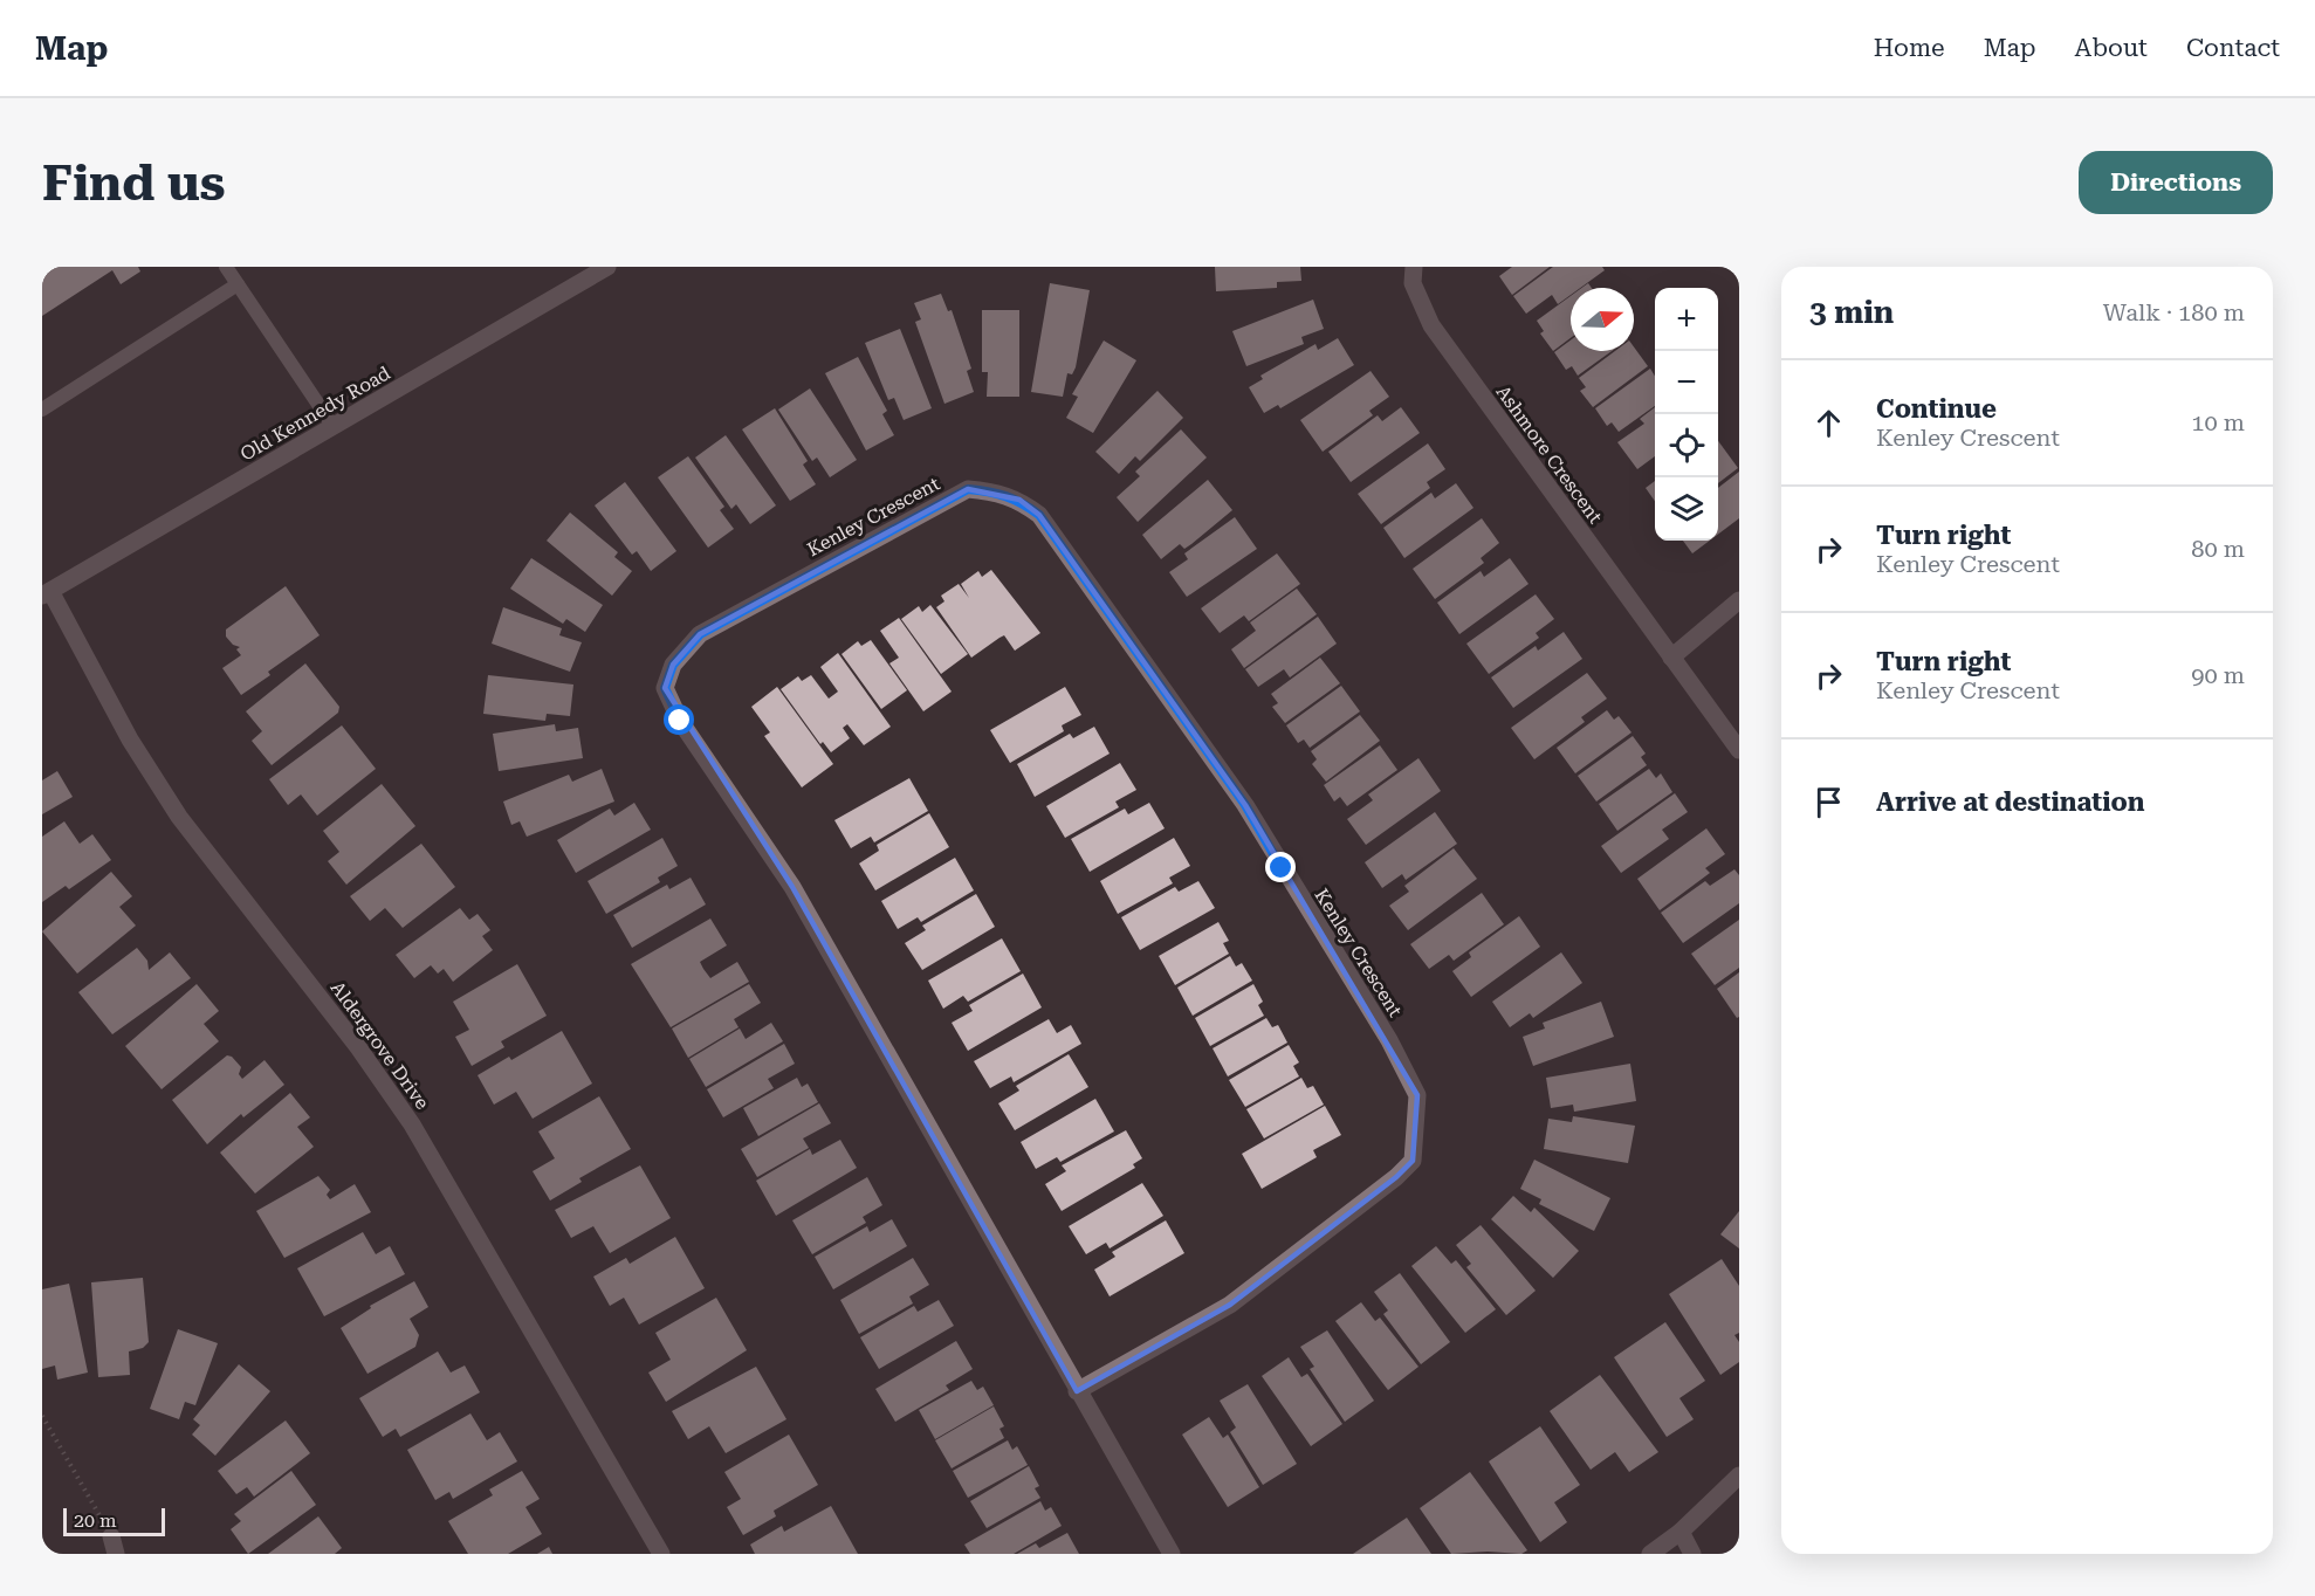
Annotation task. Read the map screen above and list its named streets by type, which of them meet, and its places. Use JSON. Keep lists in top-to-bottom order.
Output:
{
  "streets": {
    "street": [
      "Old Kennedy Road",
      "Ashmore Crescent",
      "Kenley Crescent",
      "Aldergrove Drive"
    ]
  },
  "crossings": [
    ["Old Kennedy Road", "Aldergrove Drive"]
  ],
  "scale_bar": "20 m",
  "north": "right",
  "page": {
    "header": "Map",
    "nav": [
      "Home",
      "Map",
      "About",
      "Contact"
    ],
    "buttons": "Directions",
    "title": "Find us",
    "heading": ["3 min", "Walk · 180 m"],
    "map_buttons": ["+", "−"],
    "list": [
      ["Continue", "Kenley Crescent", "10 m"],
      ["Turn right", "Kenley Crescent", "80 m"],
      ["Turn right", "Kenley Crescent", "90 m"],
      "Arrive at destination"
    ],
    "scale": "20 m"
  }
}
